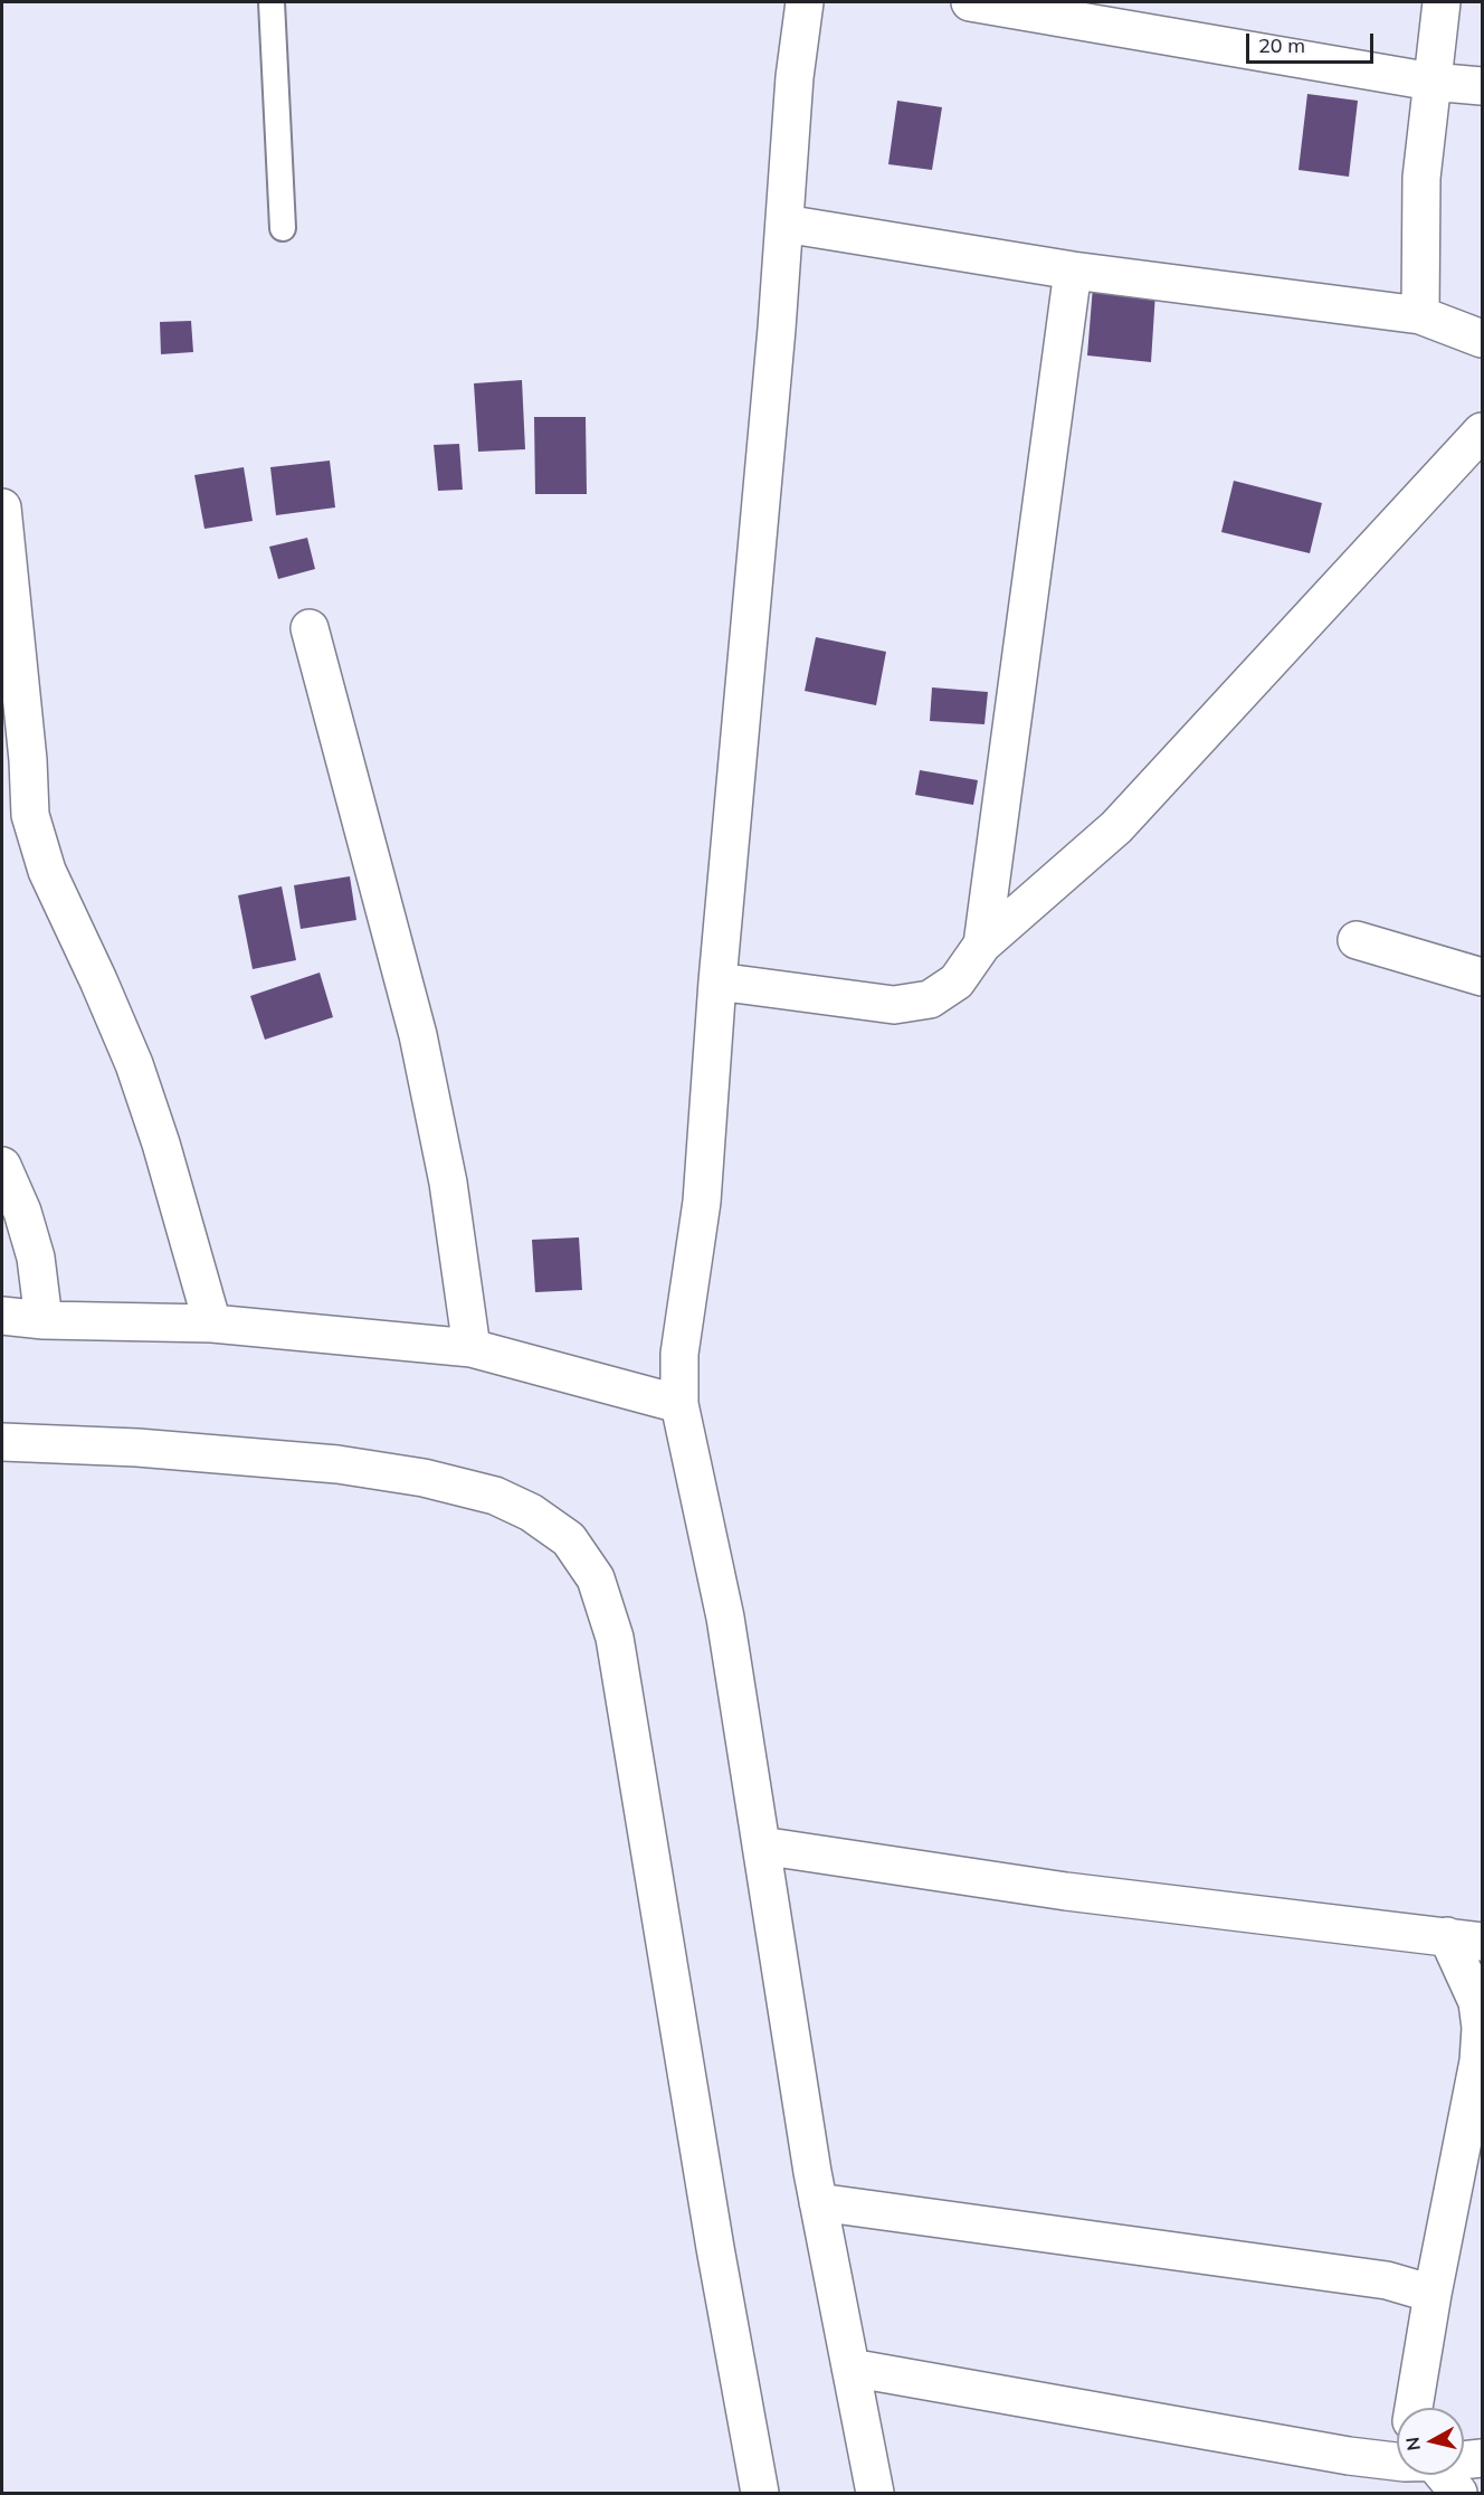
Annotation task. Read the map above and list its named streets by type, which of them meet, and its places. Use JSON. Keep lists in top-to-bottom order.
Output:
{
  "scale_bar": "20 m",
  "north": "left"
}
